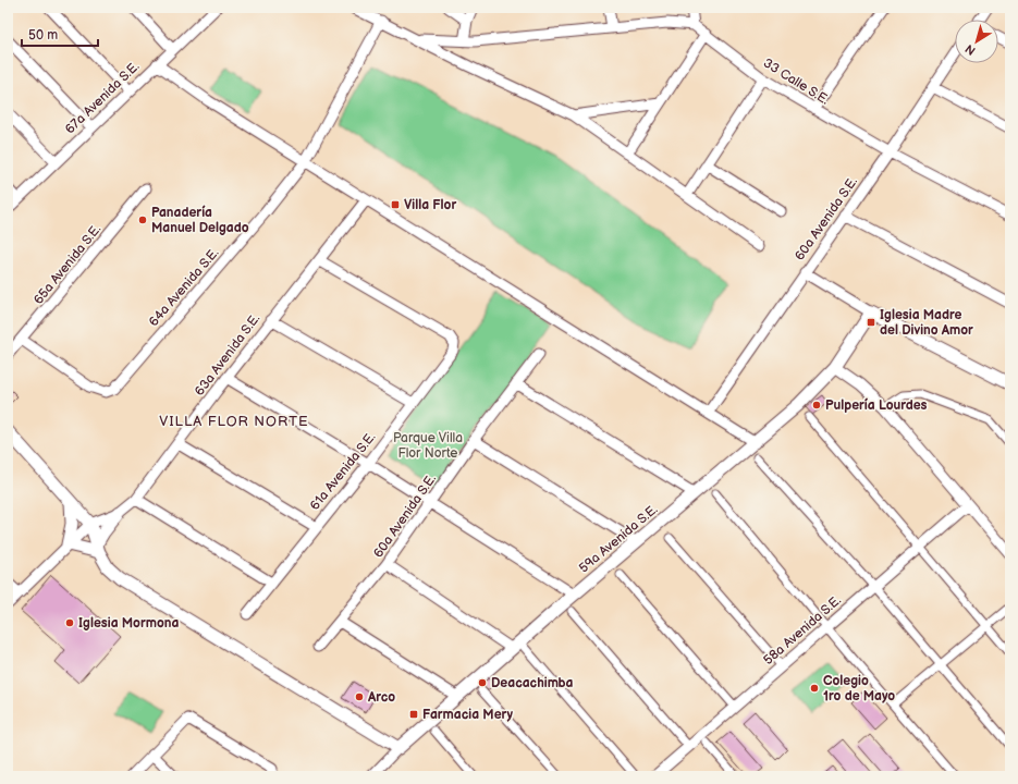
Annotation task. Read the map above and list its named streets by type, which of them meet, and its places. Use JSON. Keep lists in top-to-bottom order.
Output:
{
  "streets": {
    "street": [
      "33 Calle S.E.",
      "67a Avenida S.E.",
      "60a Avenida S.E.",
      "65a Avenida S.E.",
      "64a Avenida S.E.",
      "63a Avenida S.E.",
      "61a Avenida S.E.",
      "59a Avenida S.E.",
      "58a Avenida S.E."
    ]
  },
  "crossings": [
    ["33 Calle S.E.", "60a Avenida S.E."],
    ["65a Avenida S.E.", "64a Avenida S.E."],
    ["63a Avenida S.E.", "61a Avenida S.E."]
  ],
  "districts": ["VILLA FLOR NORTE"],
  "parks": ["Parque Villa Flor Norte"],
  "places": {
    "transit": ["Villa Flor", "Iglesia Madre del Divino Amor", "Farmacia Mery"],
    "other": [
      "Panadería Manuel Delgado",
      "Pulpería Lourdes",
      "Iglesia Mormona",
      "Deacachimba",
      "Colegio 1ro de Mayo",
      "Arco"
    ]
  },
  "scale_bar": "50 m",
  "north": "bottom left"
}
